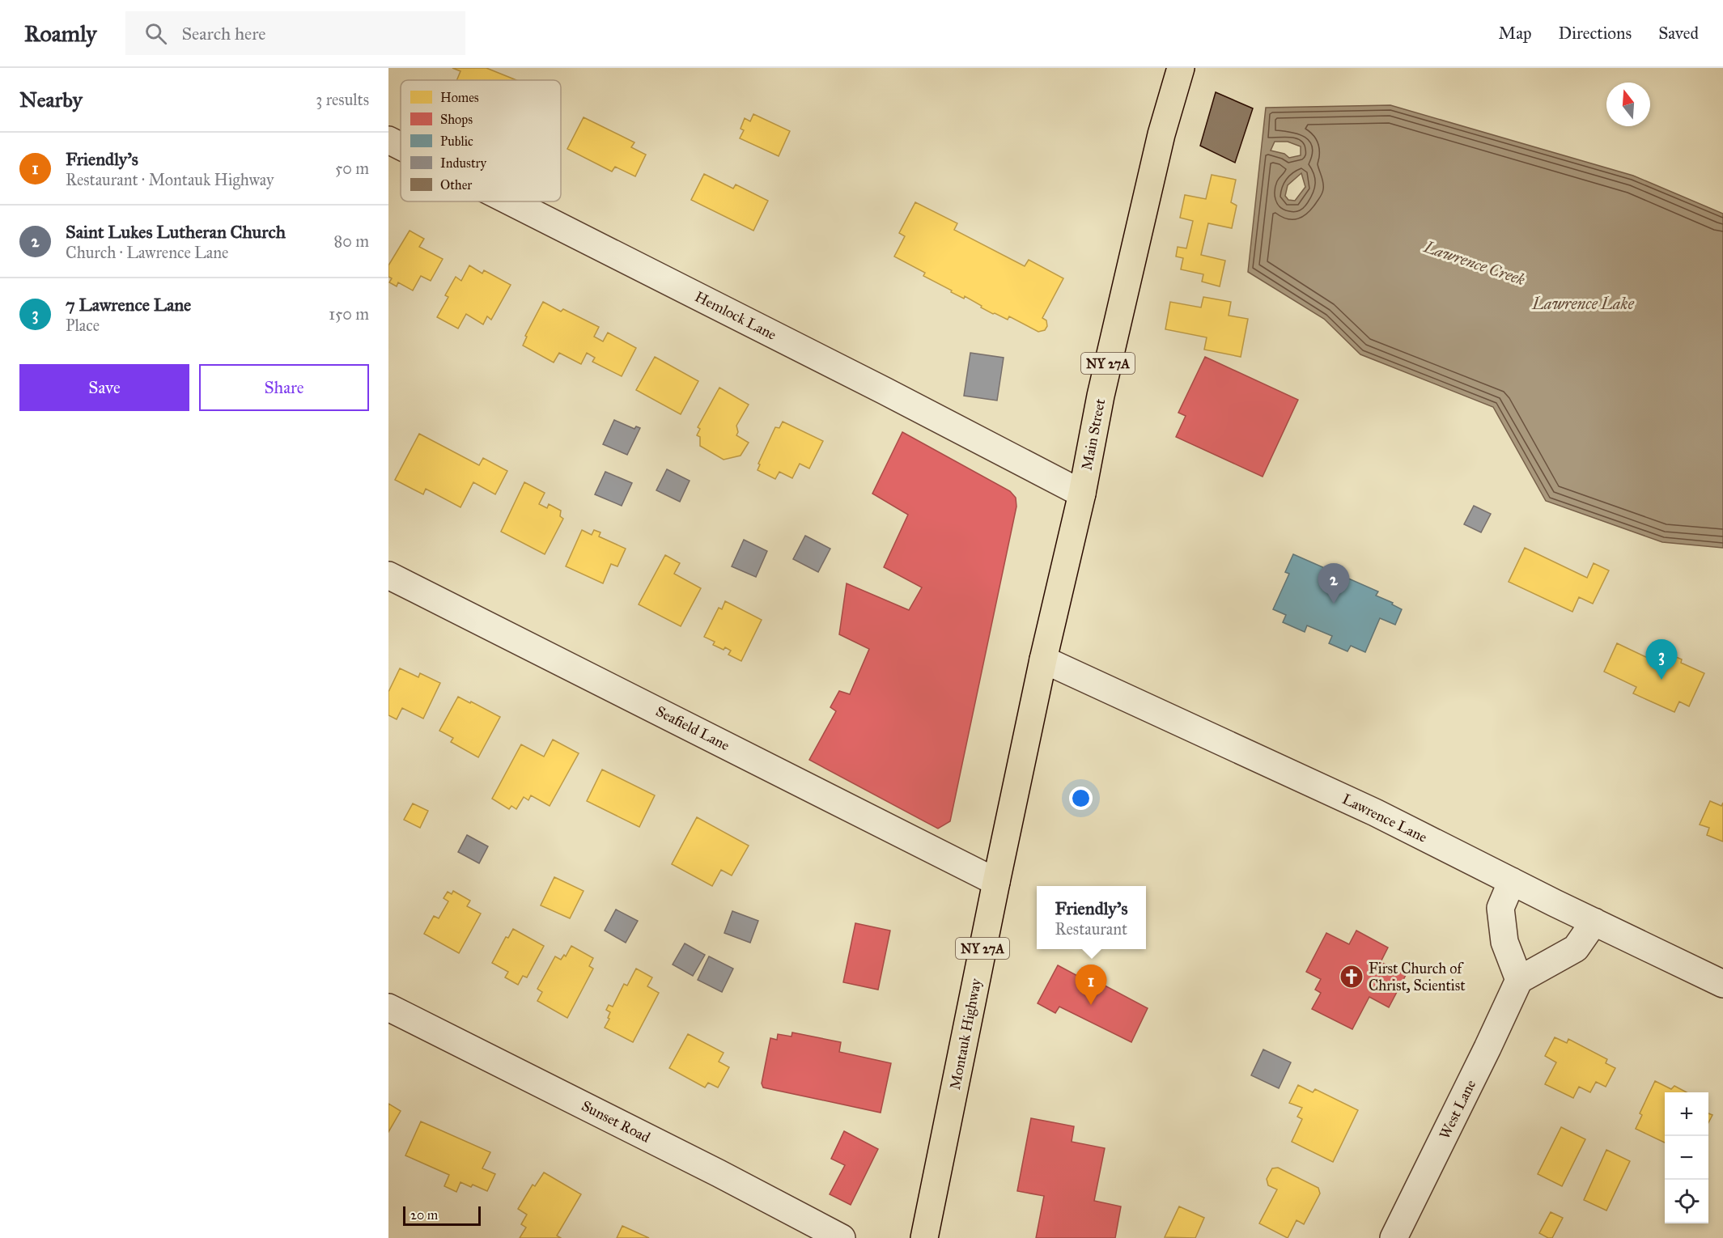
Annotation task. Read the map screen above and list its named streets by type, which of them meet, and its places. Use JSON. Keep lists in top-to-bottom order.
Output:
{
  "streets": {
    "main road": ["NY 27A", "Main Street", "Montauk Highway"],
    "street": [
      "Hemlock Lane",
      "Seafield Lane",
      "Lawrence Lane",
      "West Lane",
      "Sunset Road"
    ]
  },
  "crossings": [
    ["Hemlock Lane", "Main Street"],
    ["Main Street", "Lawrence Lane"],
    ["Main Street", "Montauk Highway"],
    ["Seafield Lane", "Montauk Highway"],
    ["Lawrence Lane", "Montauk Highway"]
  ],
  "water": ["Lawrence Creek", "Lawrence Lake"],
  "places": {
    "church": ["First Church of Christ, Scientist"]
  },
  "legend": [
    "Homes",
    "Shops",
    "Public",
    "Industry",
    "Other"
  ],
  "scale_bar": "20 m",
  "north": "top",
  "page": {
    "header": "Roamly",
    "search": "Search here",
    "nav": ["Map", "Directions", "Saved"],
    "heading": ["Nearby", "3 results"],
    "list": [
      {
        "mark": "1",
        "name": "Friendly's",
        "note": "Restaurant · Montauk Highway",
        "value": "50 m"
      },
      {
        "mark": "2",
        "name": "Saint Lukes Lutheran Church",
        "note": "Church · Lawrence Lane",
        "value": "80 m"
      },
      {
        "mark": "3",
        "name": "7 Lawrence Lane",
        "note": "Place",
        "value": "150 m"
      }
    ],
    "buttons": ["Save", "Share"],
    "pins": ["2", "3", "1"],
    "popup": ["Friendly's", "Restaurant"],
    "map_buttons": ["+", "−"],
    "scale": "20 m"
  }
}
